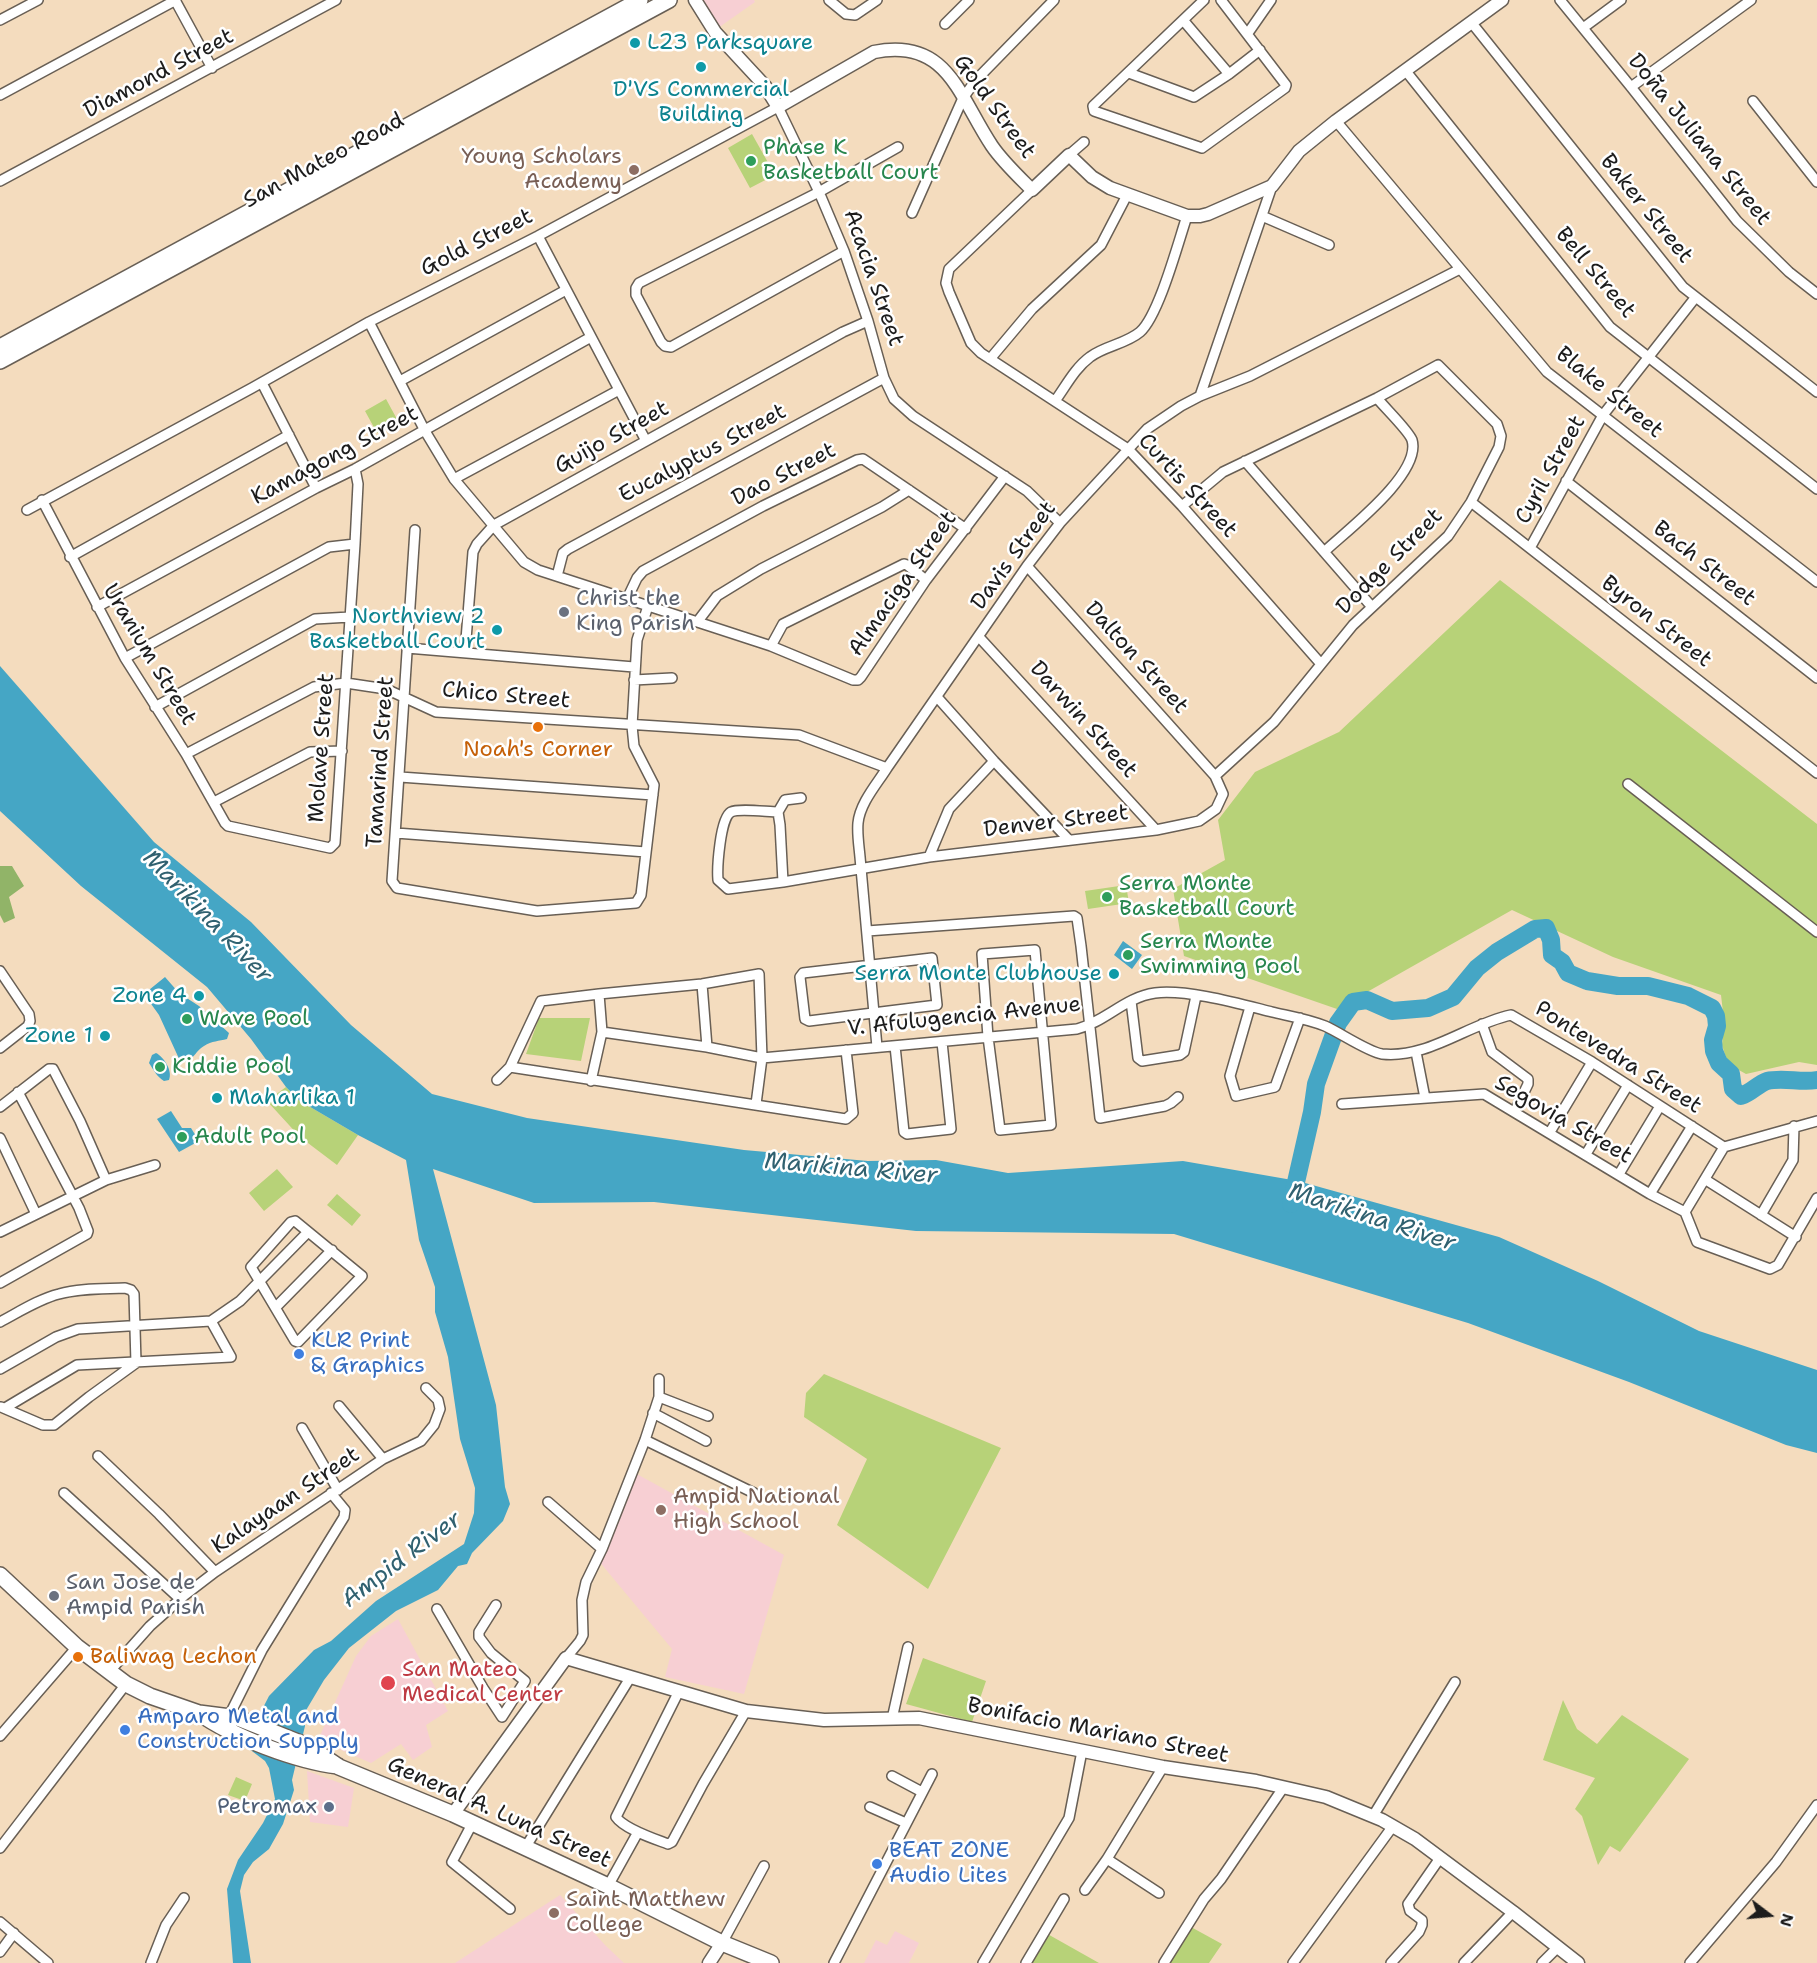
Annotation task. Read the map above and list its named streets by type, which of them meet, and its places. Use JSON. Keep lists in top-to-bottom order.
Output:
{
  "streets": {
    "main road": ["San Mateo Road", "General A. Luna Street"],
    "street": [
      "Diamond Street",
      "Gold Street",
      "Doña Juliana Street",
      "Baker Street",
      "Bell Street",
      "Acacia Street",
      "Blake Street",
      "Guijo Street",
      "Eucalyptus Street",
      "Kamagong Street",
      "Cyril Street",
      "Dao Street",
      "Curtis Street",
      "Davis Street",
      "Dodge Street",
      "Bach Street",
      "Almaciga Street",
      "Byron Street",
      "Uranium Street",
      "Dalton Street",
      "Chico Street",
      "Darwin Street",
      "Molave Street",
      "Tamarind Street",
      "Denver Street",
      "V. Afulugencia Avenue",
      "Pontevedra Street",
      "Segovia Street",
      "Kalayaan Street",
      "Bonifacio Mariano Street"
    ]
  },
  "crossings": [
    ["Gold Street", "Acacia Street"],
    ["Gold Street", "Curtis Street"],
    ["Gold Street", "Almaciga Street"],
    ["Gold Street", "Uranium Street"],
    ["Baker Street", "Cyril Street"],
    ["Bell Street", "Cyril Street"],
    ["Acacia Street", "Guijo Street"],
    ["Acacia Street", "Eucalyptus Street"],
    ["Acacia Street", "Davis Street"],
    ["Acacia Street", "Almaciga Street"],
    ["Blake Street", "Cyril Street"],
    ["Blake Street", "Davis Street"],
    ["Guijo Street", "Almaciga Street"],
    ["Eucalyptus Street", "Almaciga Street"],
    ["Kamagong Street", "Almaciga Street"],
    ["Kamagong Street", "Uranium Street"],
    ["Kamagong Street", "Molave Street"],
    ["Cyril Street", "Bach Street"],
    ["Cyril Street", "Byron Street"],
    ["Dao Street", "Almaciga Street"],
    ["Curtis Street", "Davis Street"],
    ["Curtis Street", "Dodge Street"],
    ["Davis Street", "Dalton Street"],
    ["Davis Street", "Chico Street"],
    ["Davis Street", "Darwin Street"],
    ["Davis Street", "Denver Street"],
    ["Davis Street", "V. Afulugencia Avenue"],
    ["Dodge Street", "Byron Street"],
    ["Dodge Street", "Dalton Street"],
    ["Dodge Street", "Denver Street"],
    ["Uranium Street", "Chico Street"],
    ["Uranium Street", "Molave Street"],
    ["Dalton Street", "Denver Street"],
    ["Chico Street", "Molave Street"],
    ["Chico Street", "Tamarind Street"],
    ["Darwin Street", "Denver Street"],
    ["V. Afulugencia Avenue", "Pontevedra Street"],
    ["Kalayaan Street", "General A. Luna Street"]
  ],
  "water": ["Marikina River", "Ampid River"],
  "places": [
    "L23 Parksquare",
    "D'VS Commercial Building",
    "Phase K Basketball Court",
    "Young Scholars Academy",
    "Christ the King Parish",
    "Northview 2 Basketball Court",
    "Noah's Corner",
    "Serra Monte Basketball Court",
    "Serra Monte Swimming Pool",
    "Serra Monte Clubhouse",
    "Zone 4",
    "Wave Pool",
    "Zone 1",
    "Kiddie Pool",
    "Maharlika 1",
    "Adult Pool",
    "KLR Print & Graphics",
    "Ampid National High School",
    "San Jose de Ampid Parish",
    "Baliwag Lechon",
    "San Mateo Medical Center",
    "Amparo Metal and Construction Suppply",
    "Petromax",
    "BEAT ZONE Audio Lites",
    "Saint Matthew College"
  ],
  "north": "right"
}
